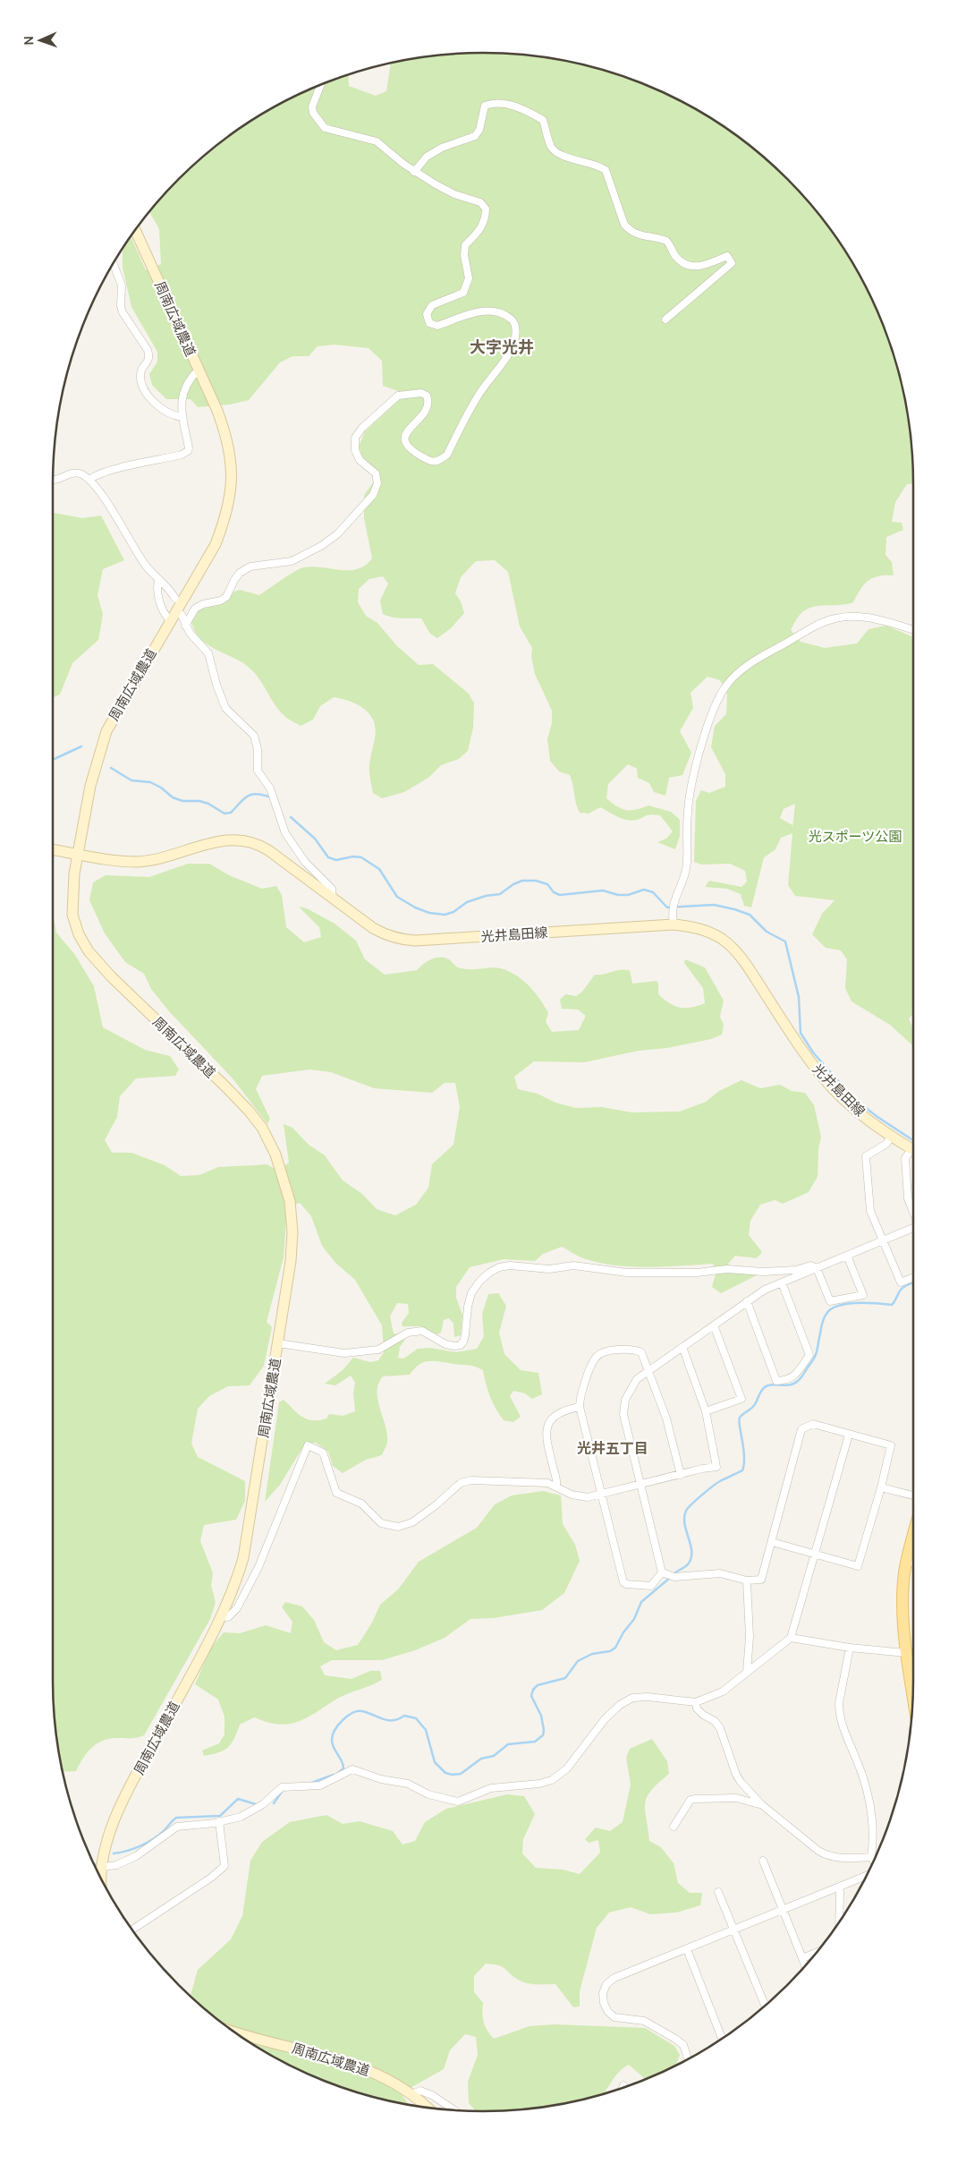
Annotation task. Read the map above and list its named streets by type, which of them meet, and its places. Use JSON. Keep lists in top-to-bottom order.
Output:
{
  "streets": {
    "street": ["周南広域農道", "光井島田線"]
  },
  "crossings": [
    ["周南広域農道", "光井島田線"]
  ],
  "districts": ["大字光井", "光井五丁目"],
  "parks": ["光スポーツ公園"],
  "north": "left"
}
